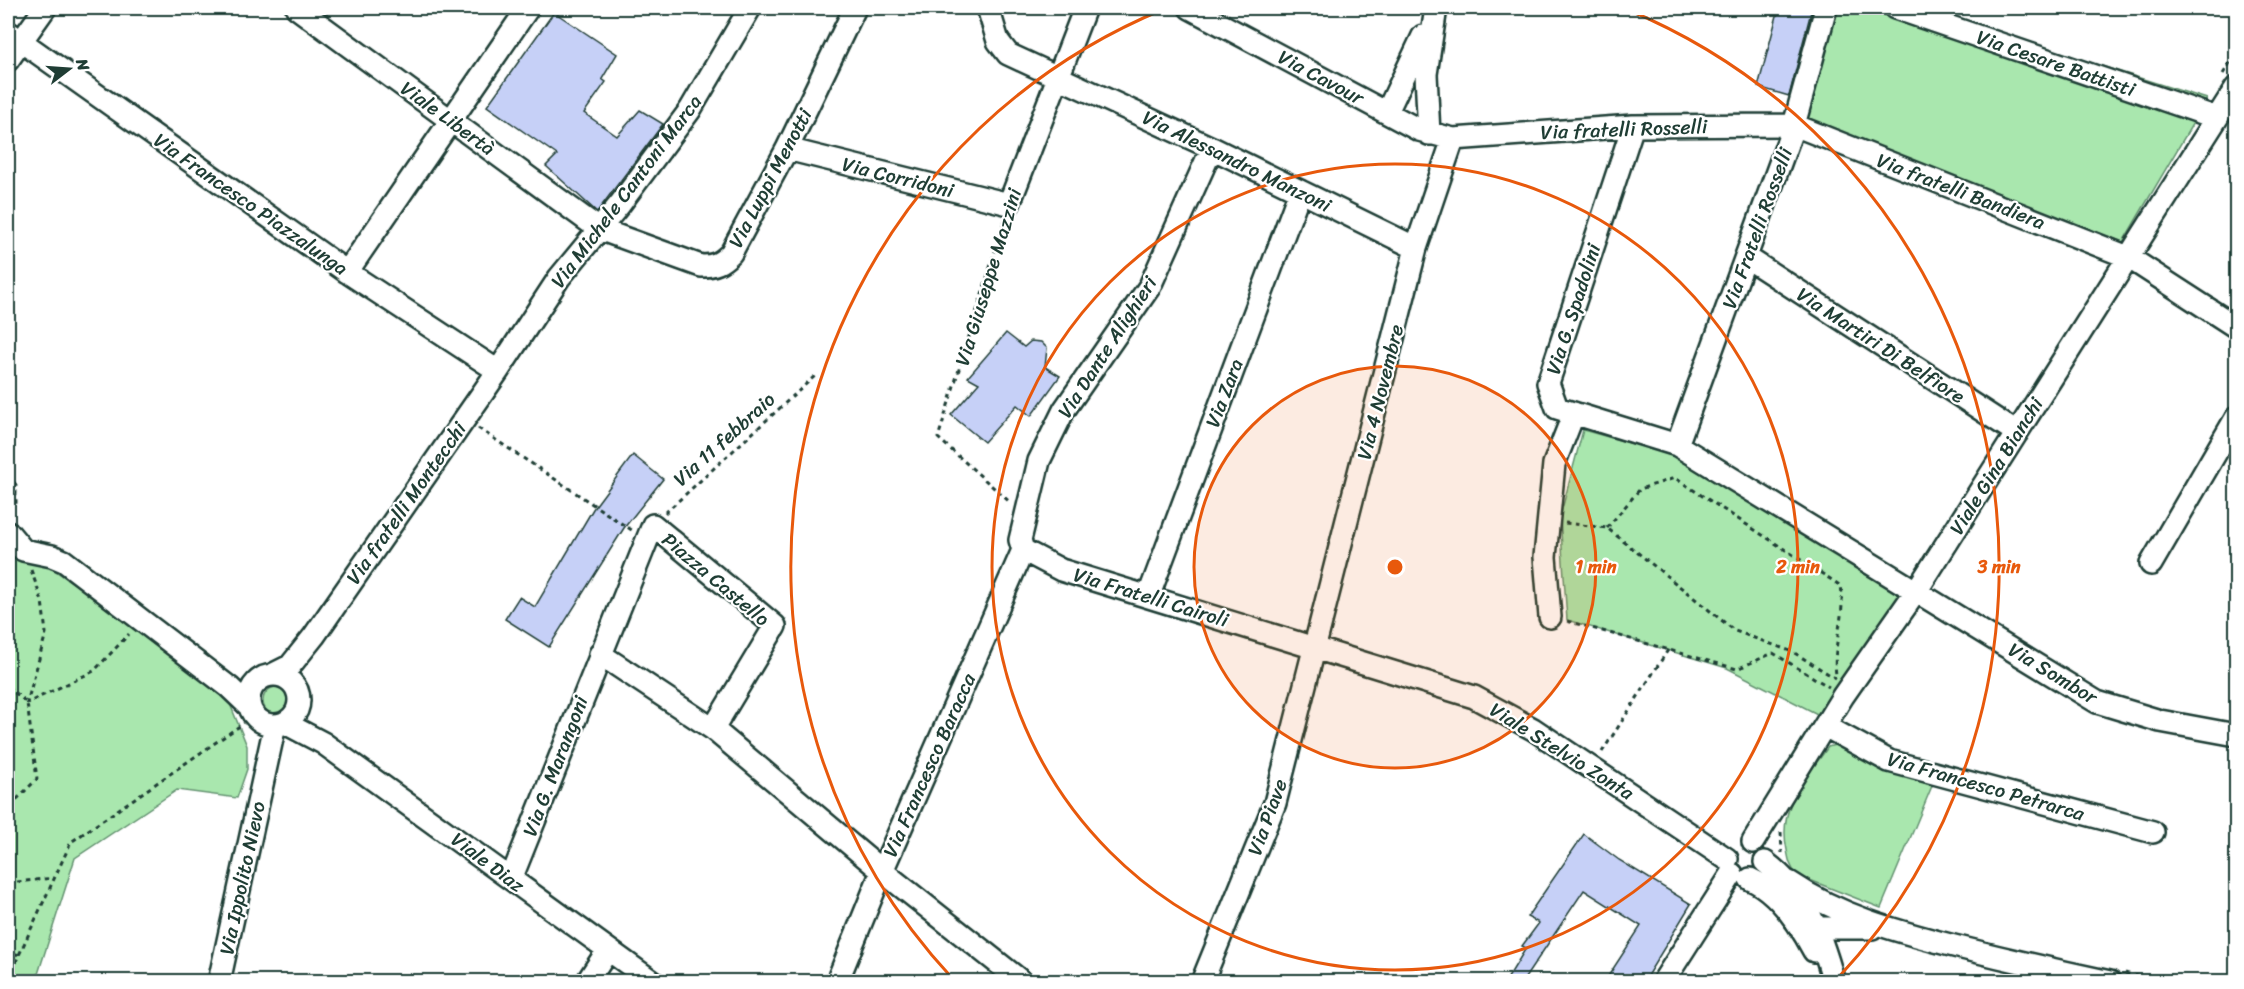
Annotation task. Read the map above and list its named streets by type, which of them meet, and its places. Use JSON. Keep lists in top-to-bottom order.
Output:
{
  "streets": {
    "street": [
      "Via Cesare Battisti",
      "Via Cavour",
      "Viale Libertà",
      "Via fratelli Rosselli",
      "Via Alessandro Manzoni",
      "Via Corridoni",
      "Via Luppi Menotti",
      "Via Michele Cantoni Marca",
      "Via fratelli Bandiera",
      "Via Francesco Piazzalunga",
      "Via Fratelli Rosselli",
      "Via Giuseppe Mazzini",
      "Via G. Spadolini",
      "Via Martiri Di Belfiore",
      "Via Dante Alighieri",
      "Via 4 Novembre",
      "Via Zara",
      "Viale Gina Bianchi",
      "Via fratelli Montecchi",
      "Piazza Castello",
      "Via Fratelli Cairoli",
      "Via Sombor",
      "Viale Stelvio Zonta",
      "Via Francesco Baracca",
      "Via G. Marangoni",
      "Via Francesco Petrarca",
      "Via Piave",
      "Viale Diaz",
      "Via Ippolito Nievo"
    ],
    "path": ["Via 11 febbraio"]
  },
  "crossings": [
    ["Via Cesare Battisti", "Viale Gina Bianchi"],
    ["Via Cavour", "Via fratelli Rosselli"],
    ["Via Cavour", "Via 4 Novembre"],
    ["Viale Libertà", "Via Luppi Menotti"],
    ["Viale Libertà", "Via Michele Cantoni Marca"],
    ["Via fratelli Rosselli", "Via fratelli Bandiera"],
    ["Via fratelli Rosselli", "Via Fratelli Rosselli"],
    ["Via fratelli Rosselli", "Via G. Spadolini"],
    ["Via fratelli Rosselli", "Via 4 Novembre"],
    ["Via Alessandro Manzoni", "Via Giuseppe Mazzini"],
    ["Via Alessandro Manzoni", "Via Dante Alighieri"],
    ["Via Alessandro Manzoni", "Via 4 Novembre"],
    ["Via Alessandro Manzoni", "Via Zara"],
    ["Via Corridoni", "Via Luppi Menotti"],
    ["Via Corridoni", "Via Giuseppe Mazzini"],
    ["Via Luppi Menotti", "Via Michele Cantoni Marca"],
    ["Via Michele Cantoni Marca", "Via Francesco Piazzalunga"],
    ["Via Michele Cantoni Marca", "Via fratelli Montecchi"],
    ["Via fratelli Bandiera", "Via Fratelli Rosselli"],
    ["Via fratelli Bandiera", "Viale Gina Bianchi"],
    ["Via Francesco Piazzalunga", "Via fratelli Montecchi"],
    ["Via Fratelli Rosselli", "Via G. Spadolini"],
    ["Via Fratelli Rosselli", "Via Martiri Di Belfiore"],
    ["Via Fratelli Rosselli", "Via Sombor"],
    ["Via Giuseppe Mazzini", "Via Dante Alighieri"],
    ["Via G. Spadolini", "Via Sombor"],
    ["Via Martiri Di Belfiore", "Viale Gina Bianchi"],
    ["Via 4 Novembre", "Via Fratelli Cairoli"],
    ["Via 4 Novembre", "Viale Stelvio Zonta"],
    ["Via 4 Novembre", "Via Piave"],
    ["Via Zara", "Via Fratelli Cairoli"],
    ["Via 11 febbraio", "Piazza Castello"],
    ["Viale Gina Bianchi", "Via Sombor"],
    ["Viale Gina Bianchi", "Viale Stelvio Zonta"],
    ["Viale Gina Bianchi", "Via Francesco Petrarca"],
    ["Piazza Castello", "Via G. Marangoni"],
    ["Via Fratelli Cairoli", "Viale Stelvio Zonta"],
    ["Via Fratelli Cairoli", "Via Francesco Baracca"],
    ["Via Fratelli Cairoli", "Via Piave"],
    ["Viale Stelvio Zonta", "Via Piave"],
    ["Via G. Marangoni", "Viale Diaz"]
  ],
  "north": "right",
  "rings": ["1 min", "2 min", "3 min"]
}
